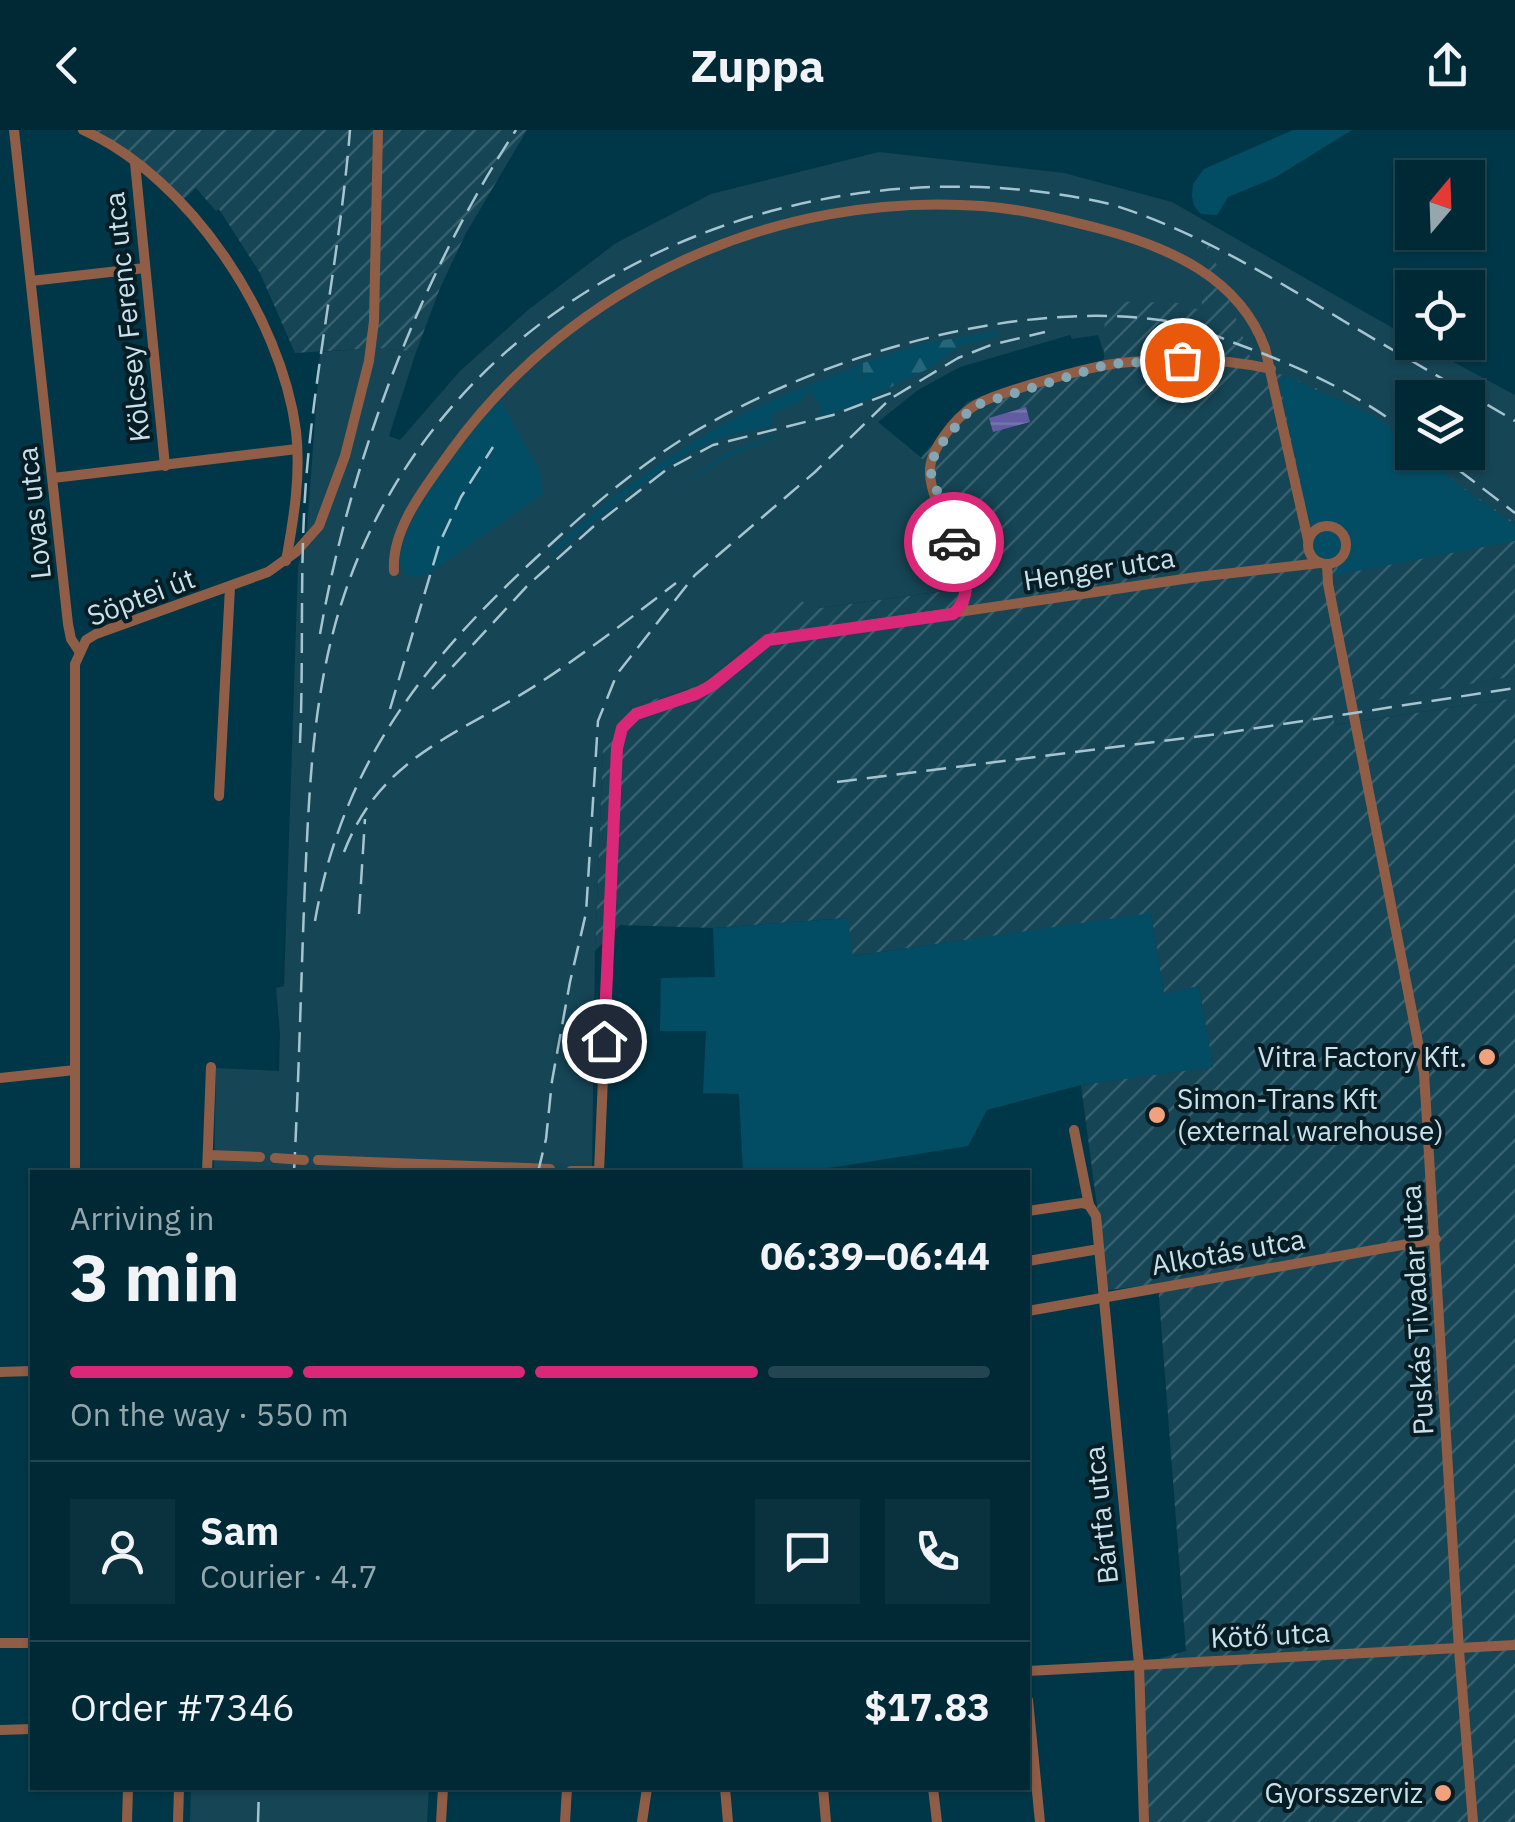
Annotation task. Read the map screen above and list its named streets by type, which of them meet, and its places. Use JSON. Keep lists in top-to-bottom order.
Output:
{
  "streets": {
    "street": [
      "Kölcsey Ferenc utca",
      "Lovas utca",
      "Henger utca",
      "Söptei út",
      "Alkotás utca",
      "Puskás Tivadar utca",
      "Bártfa utca",
      "Kötő utca"
    ]
  },
  "crossings": [
    ["Lovas utca", "Söptei út"],
    ["Henger utca", "Puskás Tivadar utca"],
    ["Alkotás utca", "Puskás Tivadar utca"],
    ["Alkotás utca", "Bártfa utca"],
    ["Puskás Tivadar utca", "Kötő utca"],
    ["Bártfa utca", "Kötő utca"]
  ],
  "places": ["Vitra Factory Kft.", "Simon-Trans Kft (external warehouse)", "Gyorsszerviz"],
  "north": "top",
  "page": {
    "header": "Zuppa",
    "heading": ["3 min", "Arriving in", "06:39–06:44"],
    "panel": [
      "Sam",
      "Courier · 4.7",
      "Order #7346",
      "$17.83"
    ],
    "bar": "On the way · 550 m"
  }
}
